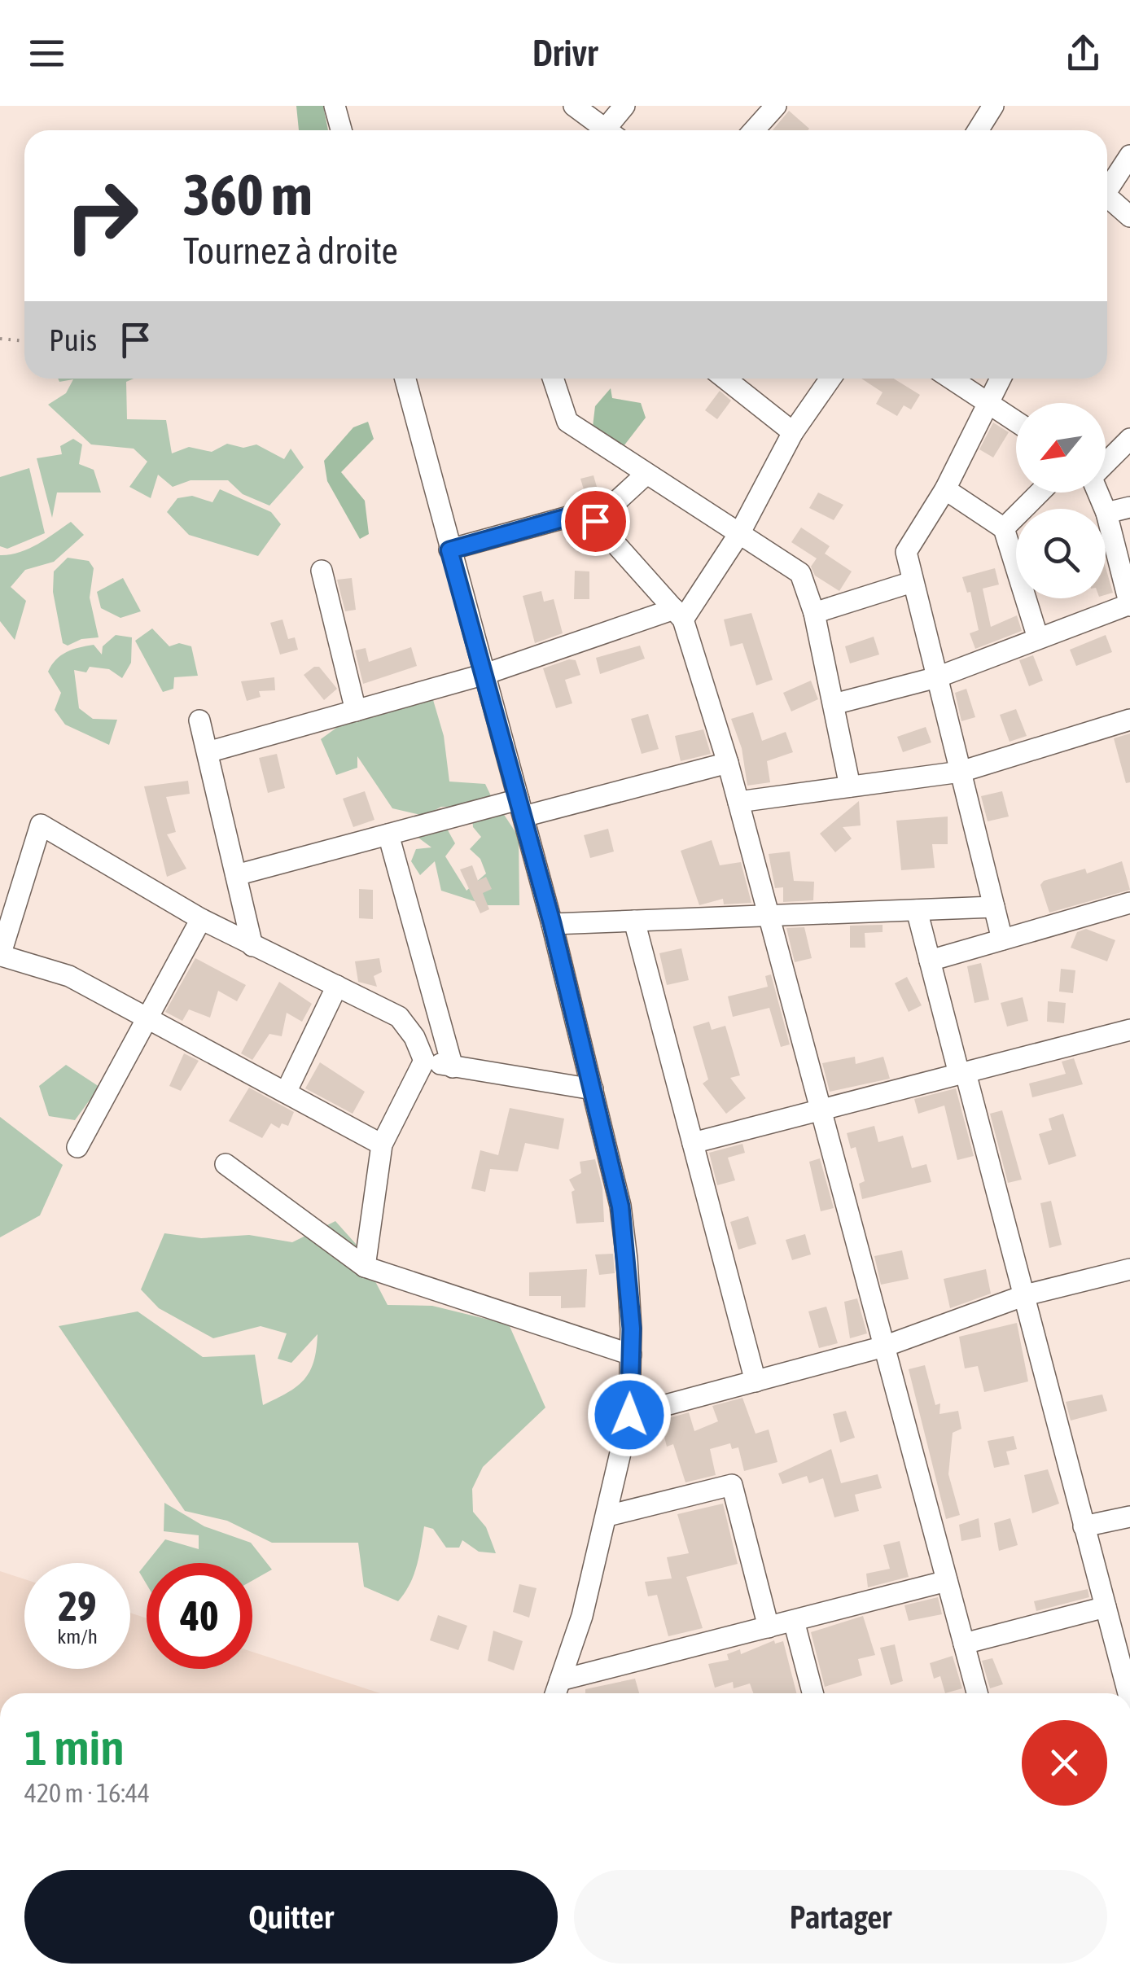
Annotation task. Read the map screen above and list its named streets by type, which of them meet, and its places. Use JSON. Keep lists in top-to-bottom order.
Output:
{
  "north": "bottom left",
  "page": {
    "header": "Drivr",
    "turn": ["360 m", "Tournez à droite"],
    "then": "Puis",
    "speed": "29 km/h",
    "limit": "40",
    "heading": ["1 min", "420 m · 16:44"],
    "buttons": ["Quitter", "Partager"]
  }
}
